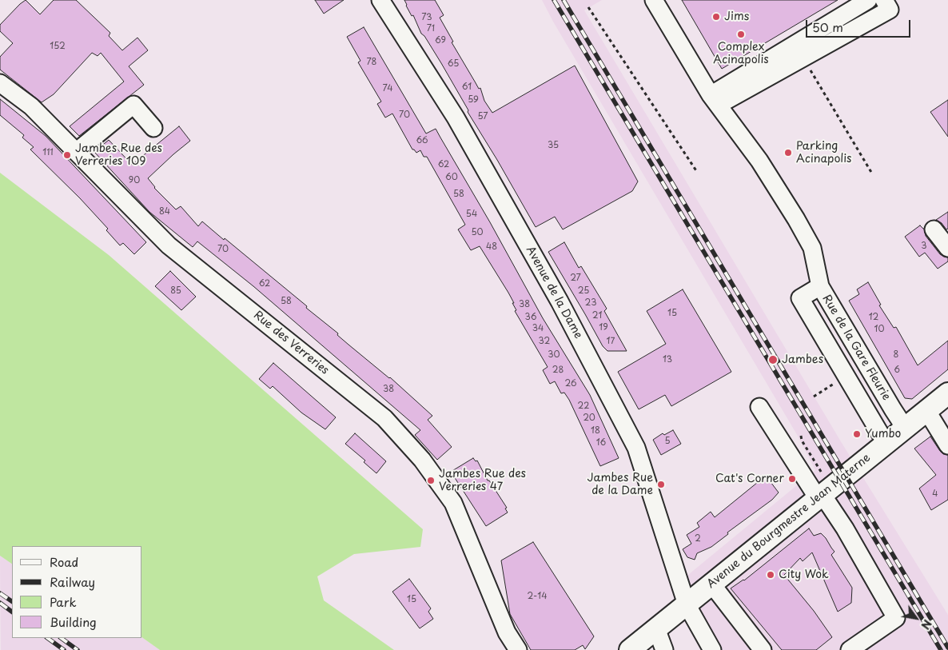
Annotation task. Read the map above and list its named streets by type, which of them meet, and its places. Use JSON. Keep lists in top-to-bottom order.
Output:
{
  "streets": {
    "main road": ["Avenue du Bourgmestre Jean Materne"],
    "street": ["Avenue de la Dame", "Rue des Verreries", "Rue de la Gare Fleurie"]
  },
  "crossings": [
    ["Avenue de la Dame", "Avenue du Bourgmestre Jean Materne"],
    ["Rue de la Gare Fleurie", "Avenue du Bourgmestre Jean Materne"]
  ],
  "places": [
    "Jims",
    "Complex Acinapolis",
    "Parking Acinapolis",
    "Jambes Rue des Verreries 109",
    "Jambes",
    "Yumbo",
    "Cat's Corner",
    "Jambes Rue des Verreries 47",
    "Jambes Rue de la Dame",
    "City Wok"
  ],
  "house_numbers": [
    "73",
    "71",
    "69",
    "152",
    "78",
    "65",
    "61",
    "74",
    "59",
    "70",
    "57",
    "66",
    "35",
    "111",
    "62",
    "60",
    "90",
    "58",
    "84",
    "54",
    "50",
    "3",
    "48",
    "70",
    "27",
    "62",
    "85",
    "25",
    "58",
    "23",
    "38",
    "15",
    "21",
    "36",
    "12",
    "19",
    "34",
    "10",
    "32",
    "17",
    "30",
    "8",
    "13",
    "28",
    "6",
    "26",
    "38",
    "22",
    "20",
    "18",
    "5",
    "16",
    "4",
    "2",
    "2-14",
    "15"
  ],
  "legend": [
    "Road",
    "Railway",
    "Park",
    "Building"
  ],
  "scale_bar": "50 m",
  "north": "bottom right"
}
